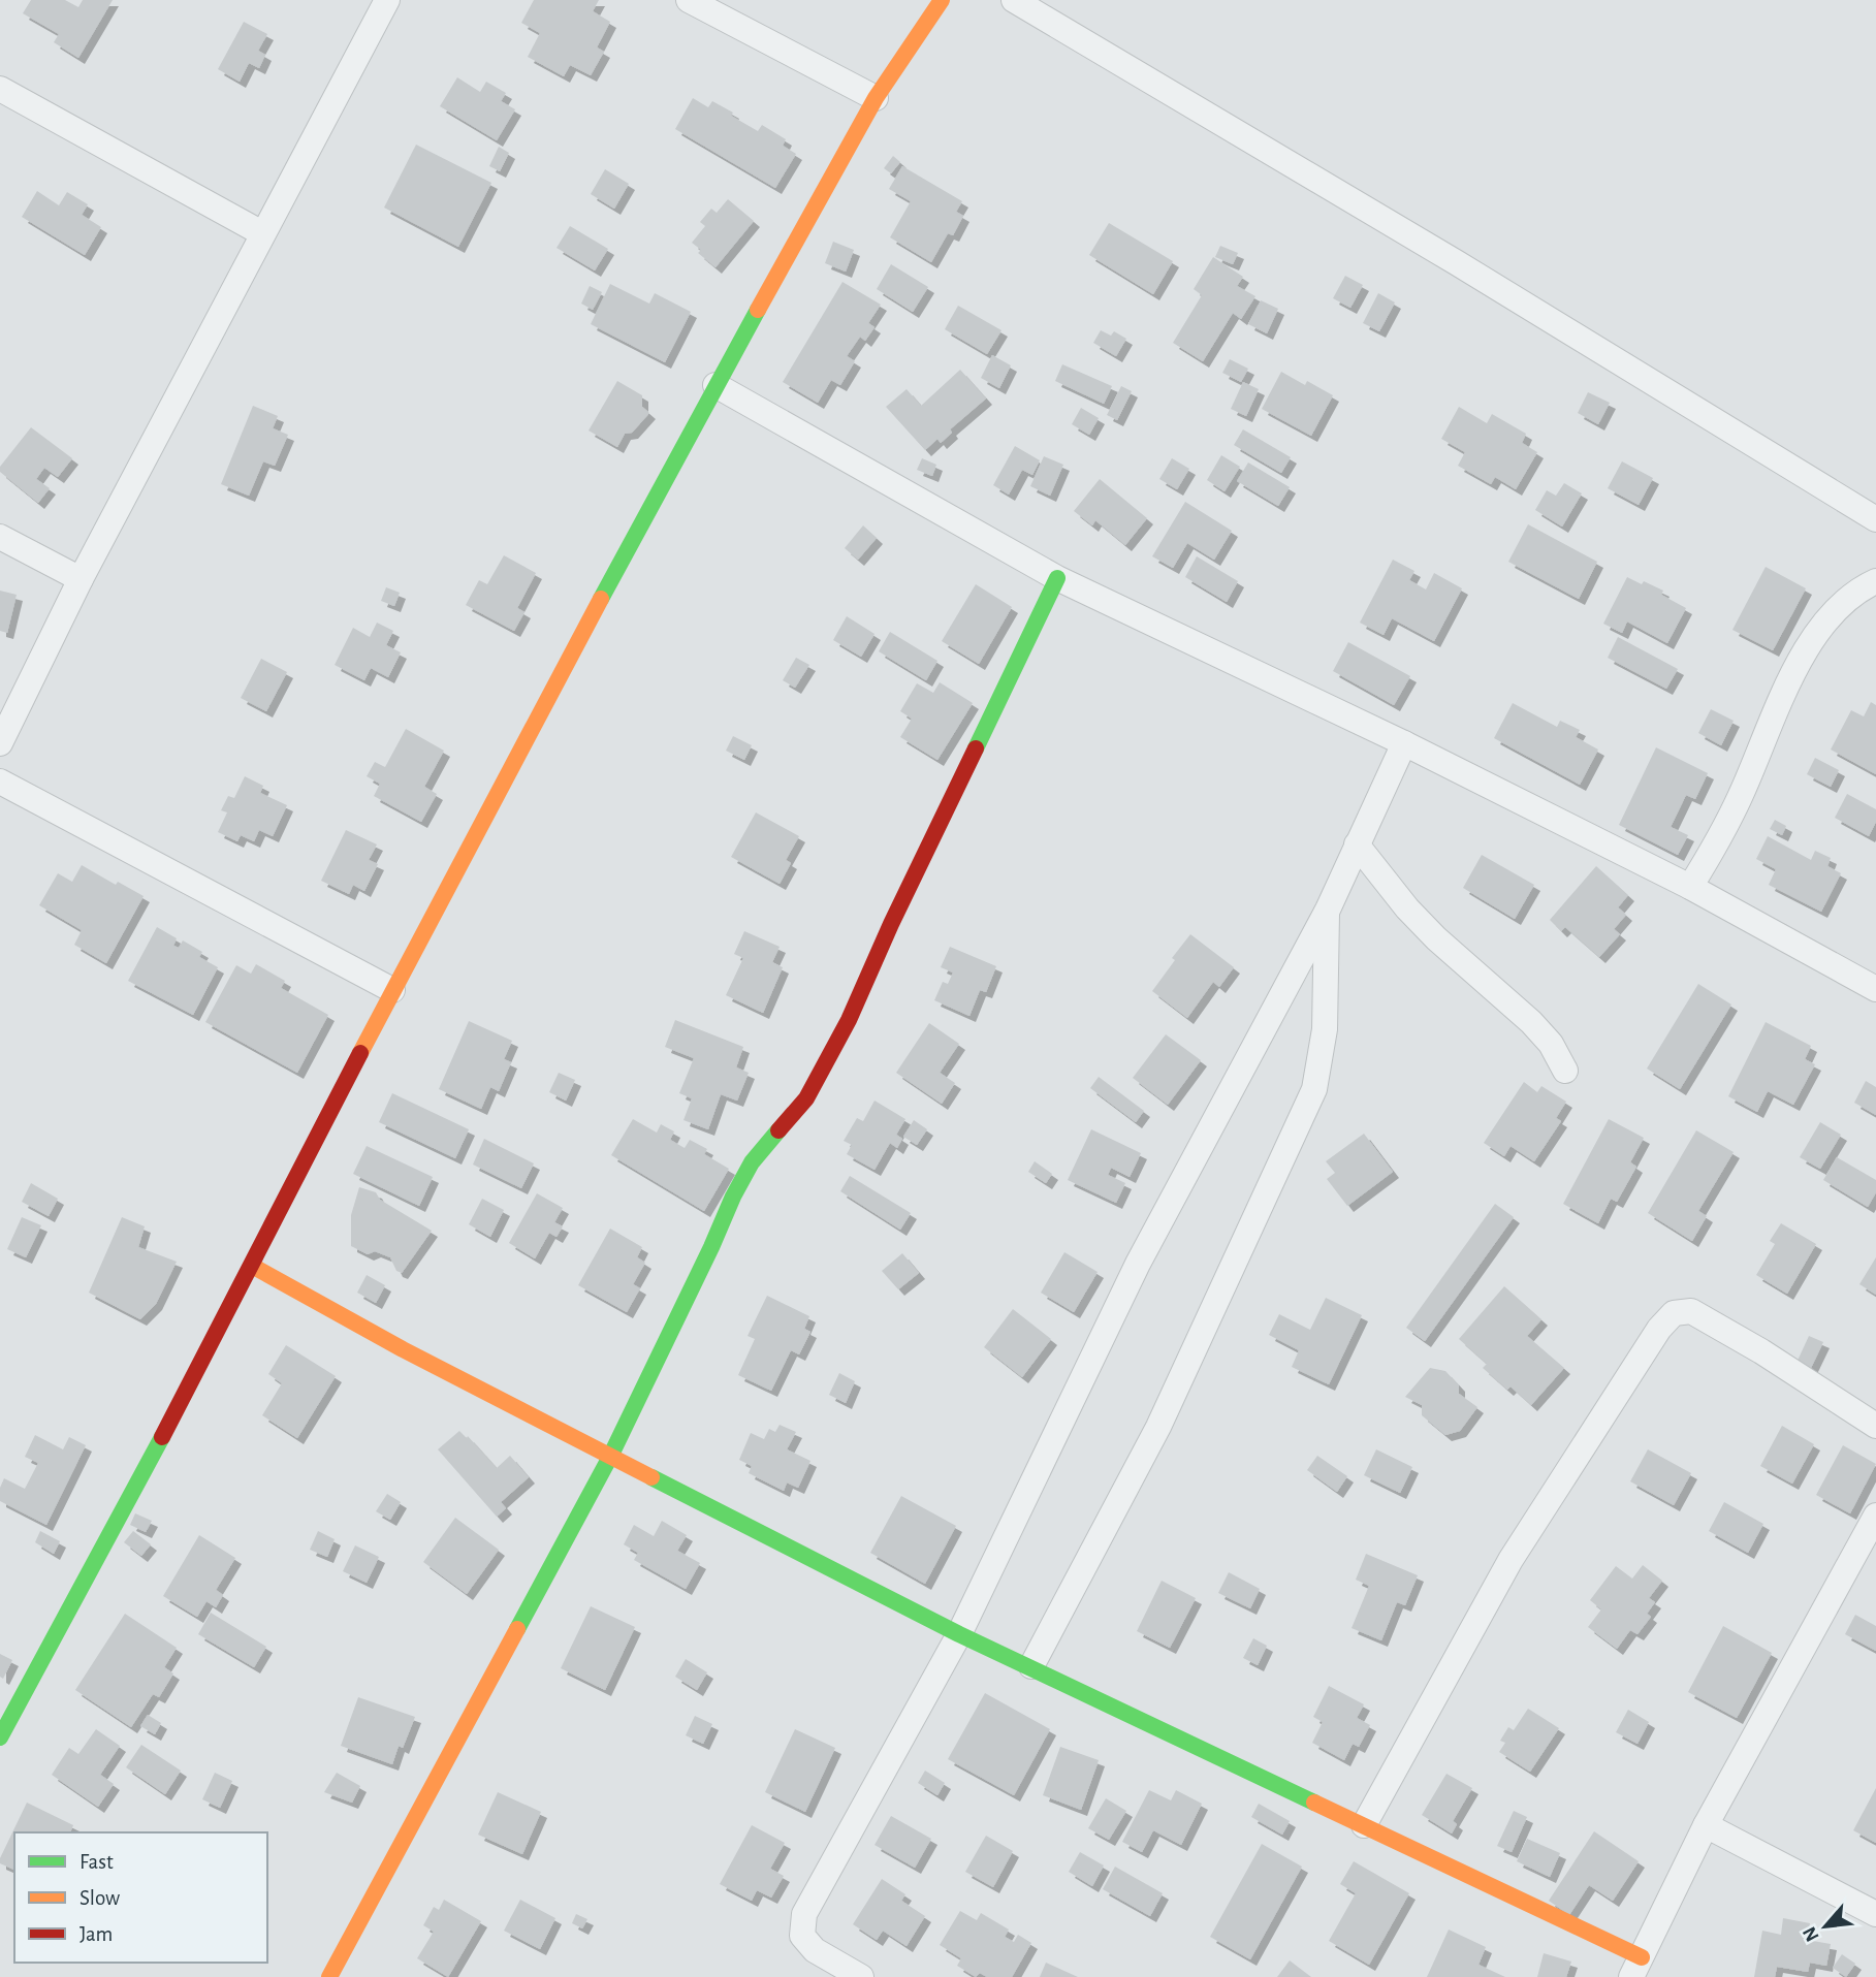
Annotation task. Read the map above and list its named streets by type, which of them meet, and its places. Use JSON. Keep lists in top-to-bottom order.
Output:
{
  "legend": ["Fast", "Slow", "Jam"],
  "north": "bottom left"
}
